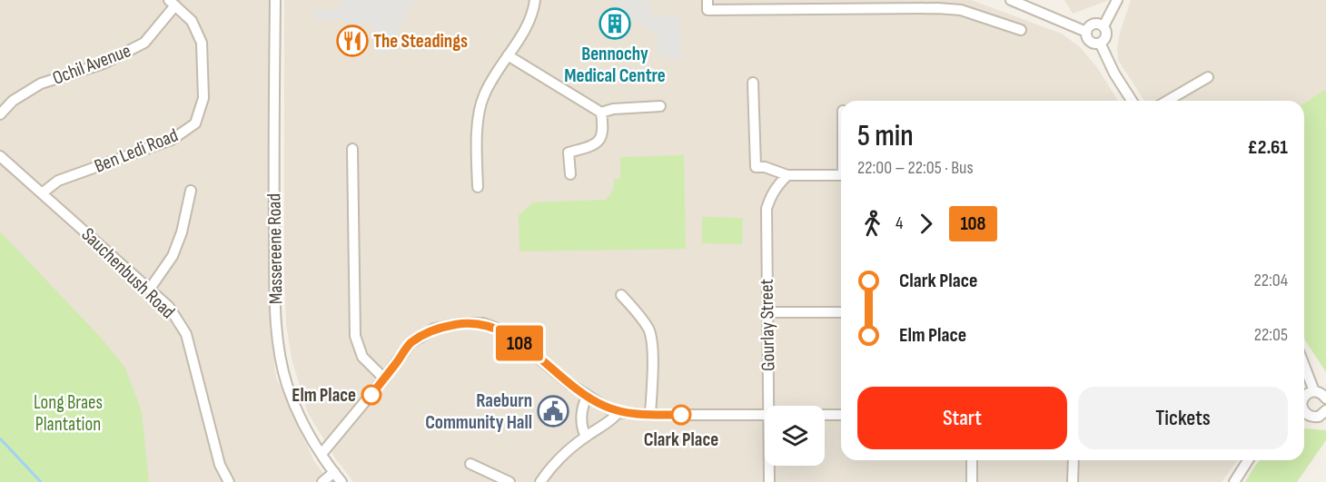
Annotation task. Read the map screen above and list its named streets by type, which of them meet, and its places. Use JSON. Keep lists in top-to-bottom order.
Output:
{
  "streets": {
    "street": [
      "Ochil Avenue",
      "Ben Ledi Road",
      "Massereene Road",
      "Sauchenbush Road",
      "Gourlay Street"
    ]
  },
  "crossings": [
    ["Ochil Avenue", "Ben Ledi Road"],
    ["Ben Ledi Road", "Sauchenbush Road"]
  ],
  "parks": ["Long Braes Plantation"],
  "places": {
    "building": ["Bennochy Medical Centre"],
    "restaurant": ["The Steadings"],
    "other": ["Elm Place", "Clark Place"],
    "public building": ["Raeburn Community Hall"]
  },
  "lines": ["bus line 108"],
  "page": {
    "on_map": "108",
    "heading": ["5 min", "22:00 – 22:05 · Bus", "£2.61"],
    "legs": ["4", "108"],
    "list": [
      {
        "name": "Clark Place",
        "value": "22:04"
      },
      {
        "name": "Elm Place",
        "value": "22:05"
      }
    ],
    "buttons": ["Start", "Tickets"]
  }
}
